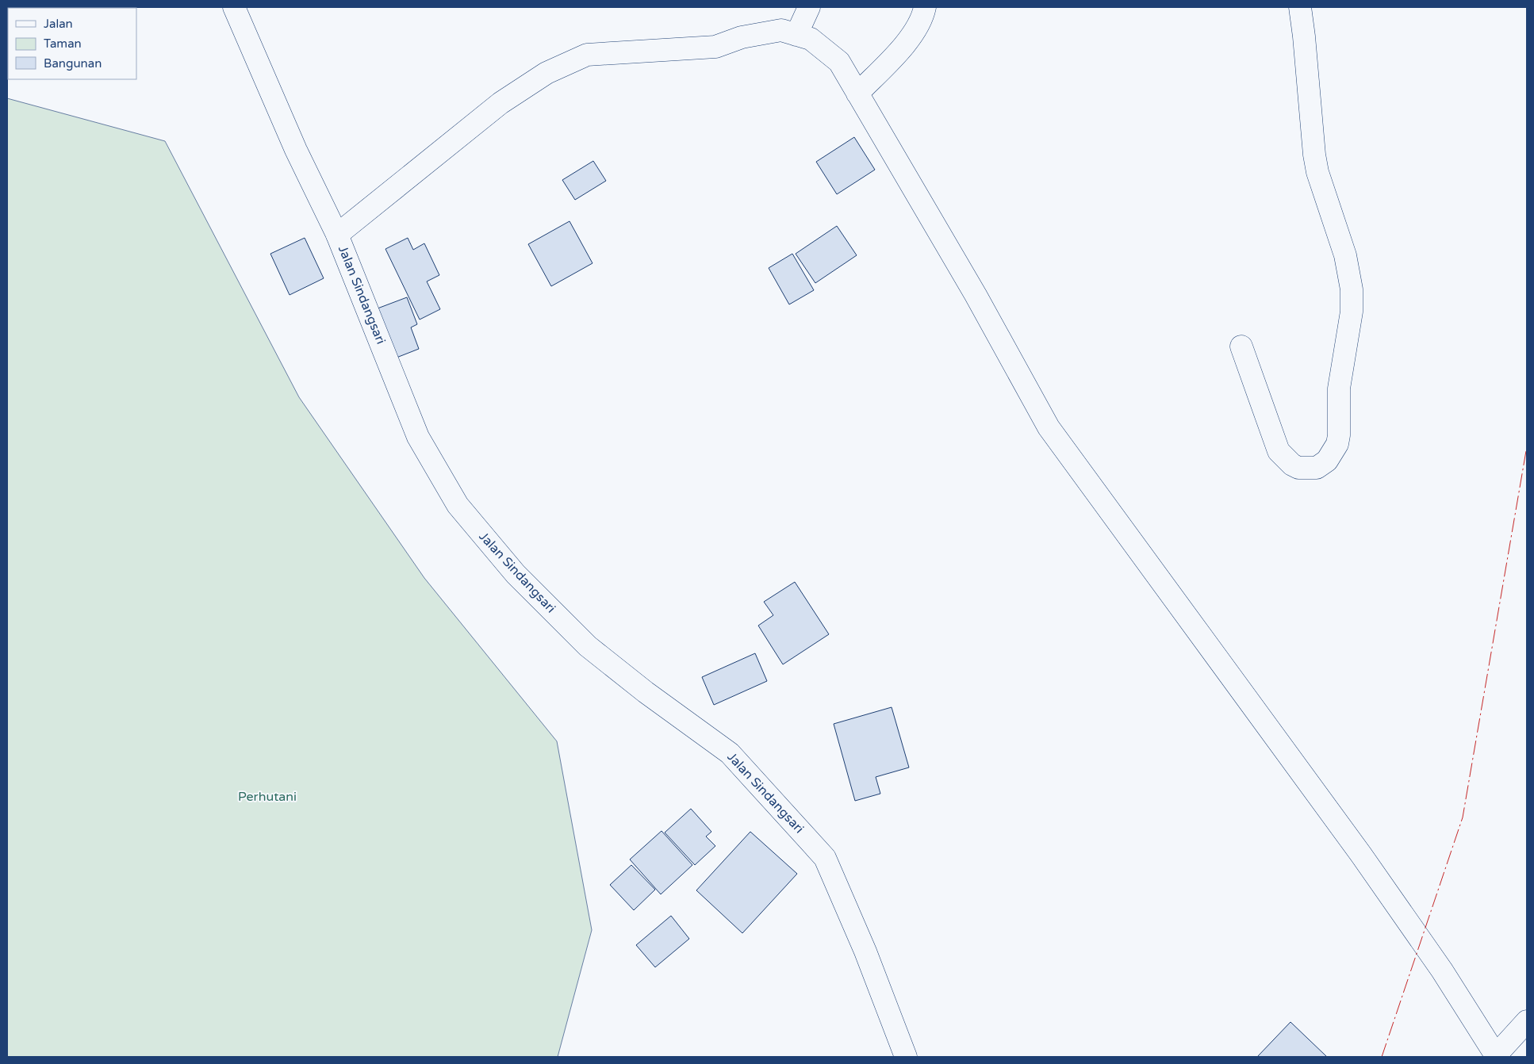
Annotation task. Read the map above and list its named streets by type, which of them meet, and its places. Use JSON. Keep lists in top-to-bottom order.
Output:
{
  "streets": {
    "street": ["Jalan Sindangsari"]
  },
  "parks": ["Perhutani"],
  "legend": ["Jalan", "Taman", "Bangunan"]
}
